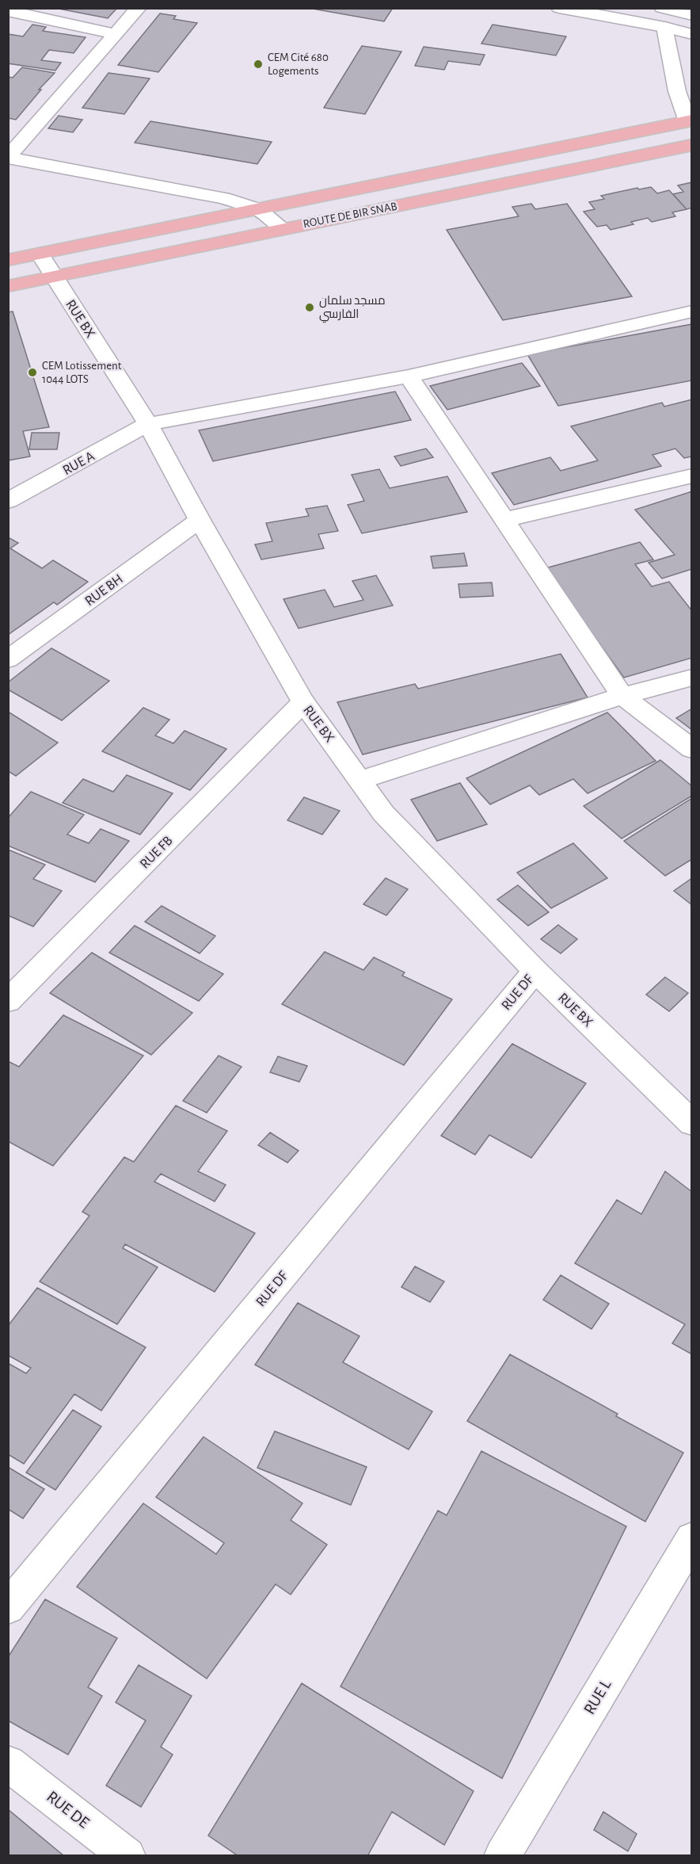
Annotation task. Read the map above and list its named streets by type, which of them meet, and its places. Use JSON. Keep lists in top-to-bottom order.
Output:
{
  "streets": {
    "main road": ["ROUTE DE BIR SNAB"],
    "street": [
      "RUE BX",
      "RUE A",
      "RUE BH",
      "RUE FB",
      "RUE DF",
      "RUE L",
      "RUE DE"
    ]
  },
  "crossings": [
    ["ROUTE DE BIR SNAB", "RUE BX"],
    ["RUE BX", "RUE A"],
    ["RUE BX", "RUE BH"],
    ["RUE BX", "RUE FB"],
    ["RUE BX", "RUE DF"]
  ],
  "places": ["CEM Cité 680 Logements", "مسجد سلمان الفارسي", "CEM Lotissement 1044 LOTS"]
}
